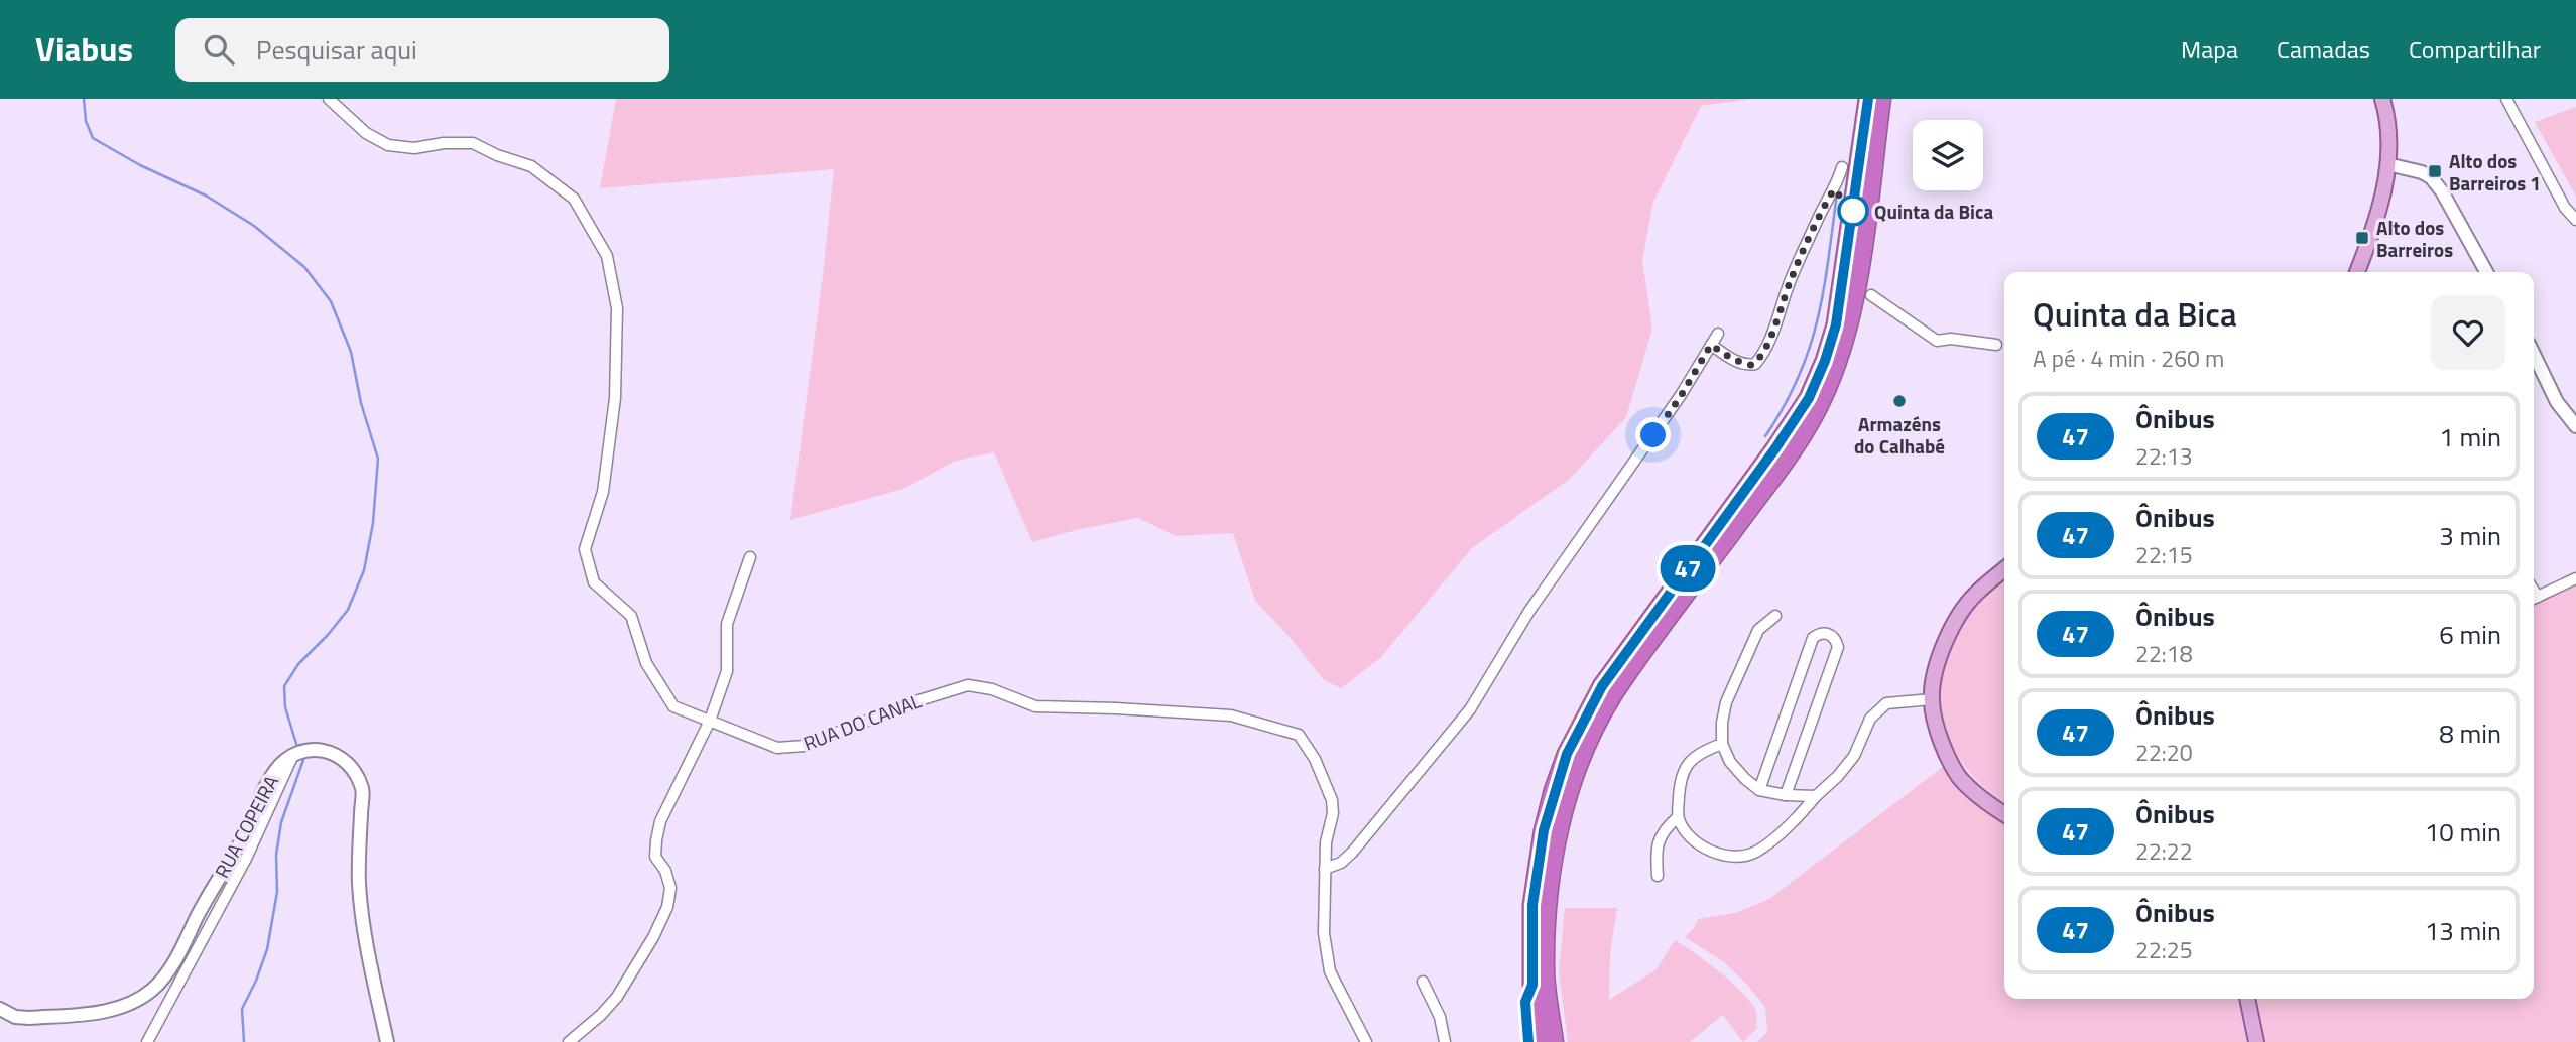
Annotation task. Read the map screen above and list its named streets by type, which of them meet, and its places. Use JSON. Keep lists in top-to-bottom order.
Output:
{
  "streets": {
    "main road": ["RUA COPEIRA"],
    "street": ["RUA DO CANAL"]
  },
  "places": {
    "transit": ["Alto dos Barreiros 1", "Alto dos Barreiros"],
    "other": ["Quinta da Bica", "Armazéns do Calhabé"]
  },
  "lines": ["bus line 47"],
  "page": {
    "header": "Viabus",
    "search": "Pesquisar aqui",
    "nav": ["Mapa", "Camadas", "Compartilhar"],
    "on_map": "47",
    "heading": ["Quinta da Bica", "A pé · 4 min · 260 m"],
    "list": [
      {
        "mark": "47",
        "name": "Ônibus",
        "note": "22:13",
        "value": "1 min"
      },
      {
        "mark": "47",
        "name": "Ônibus",
        "note": "22:15",
        "value": "3 min"
      },
      {
        "mark": "47",
        "name": "Ônibus",
        "note": "22:18",
        "value": "6 min"
      },
      {
        "mark": "47",
        "name": "Ônibus",
        "note": "22:20",
        "value": "8 min"
      },
      {
        "mark": "47",
        "name": "Ônibus",
        "note": "22:22",
        "value": "10 min"
      },
      {
        "mark": "47",
        "name": "Ônibus",
        "note": "22:25",
        "value": "13 min"
      }
    ]
  }
}
